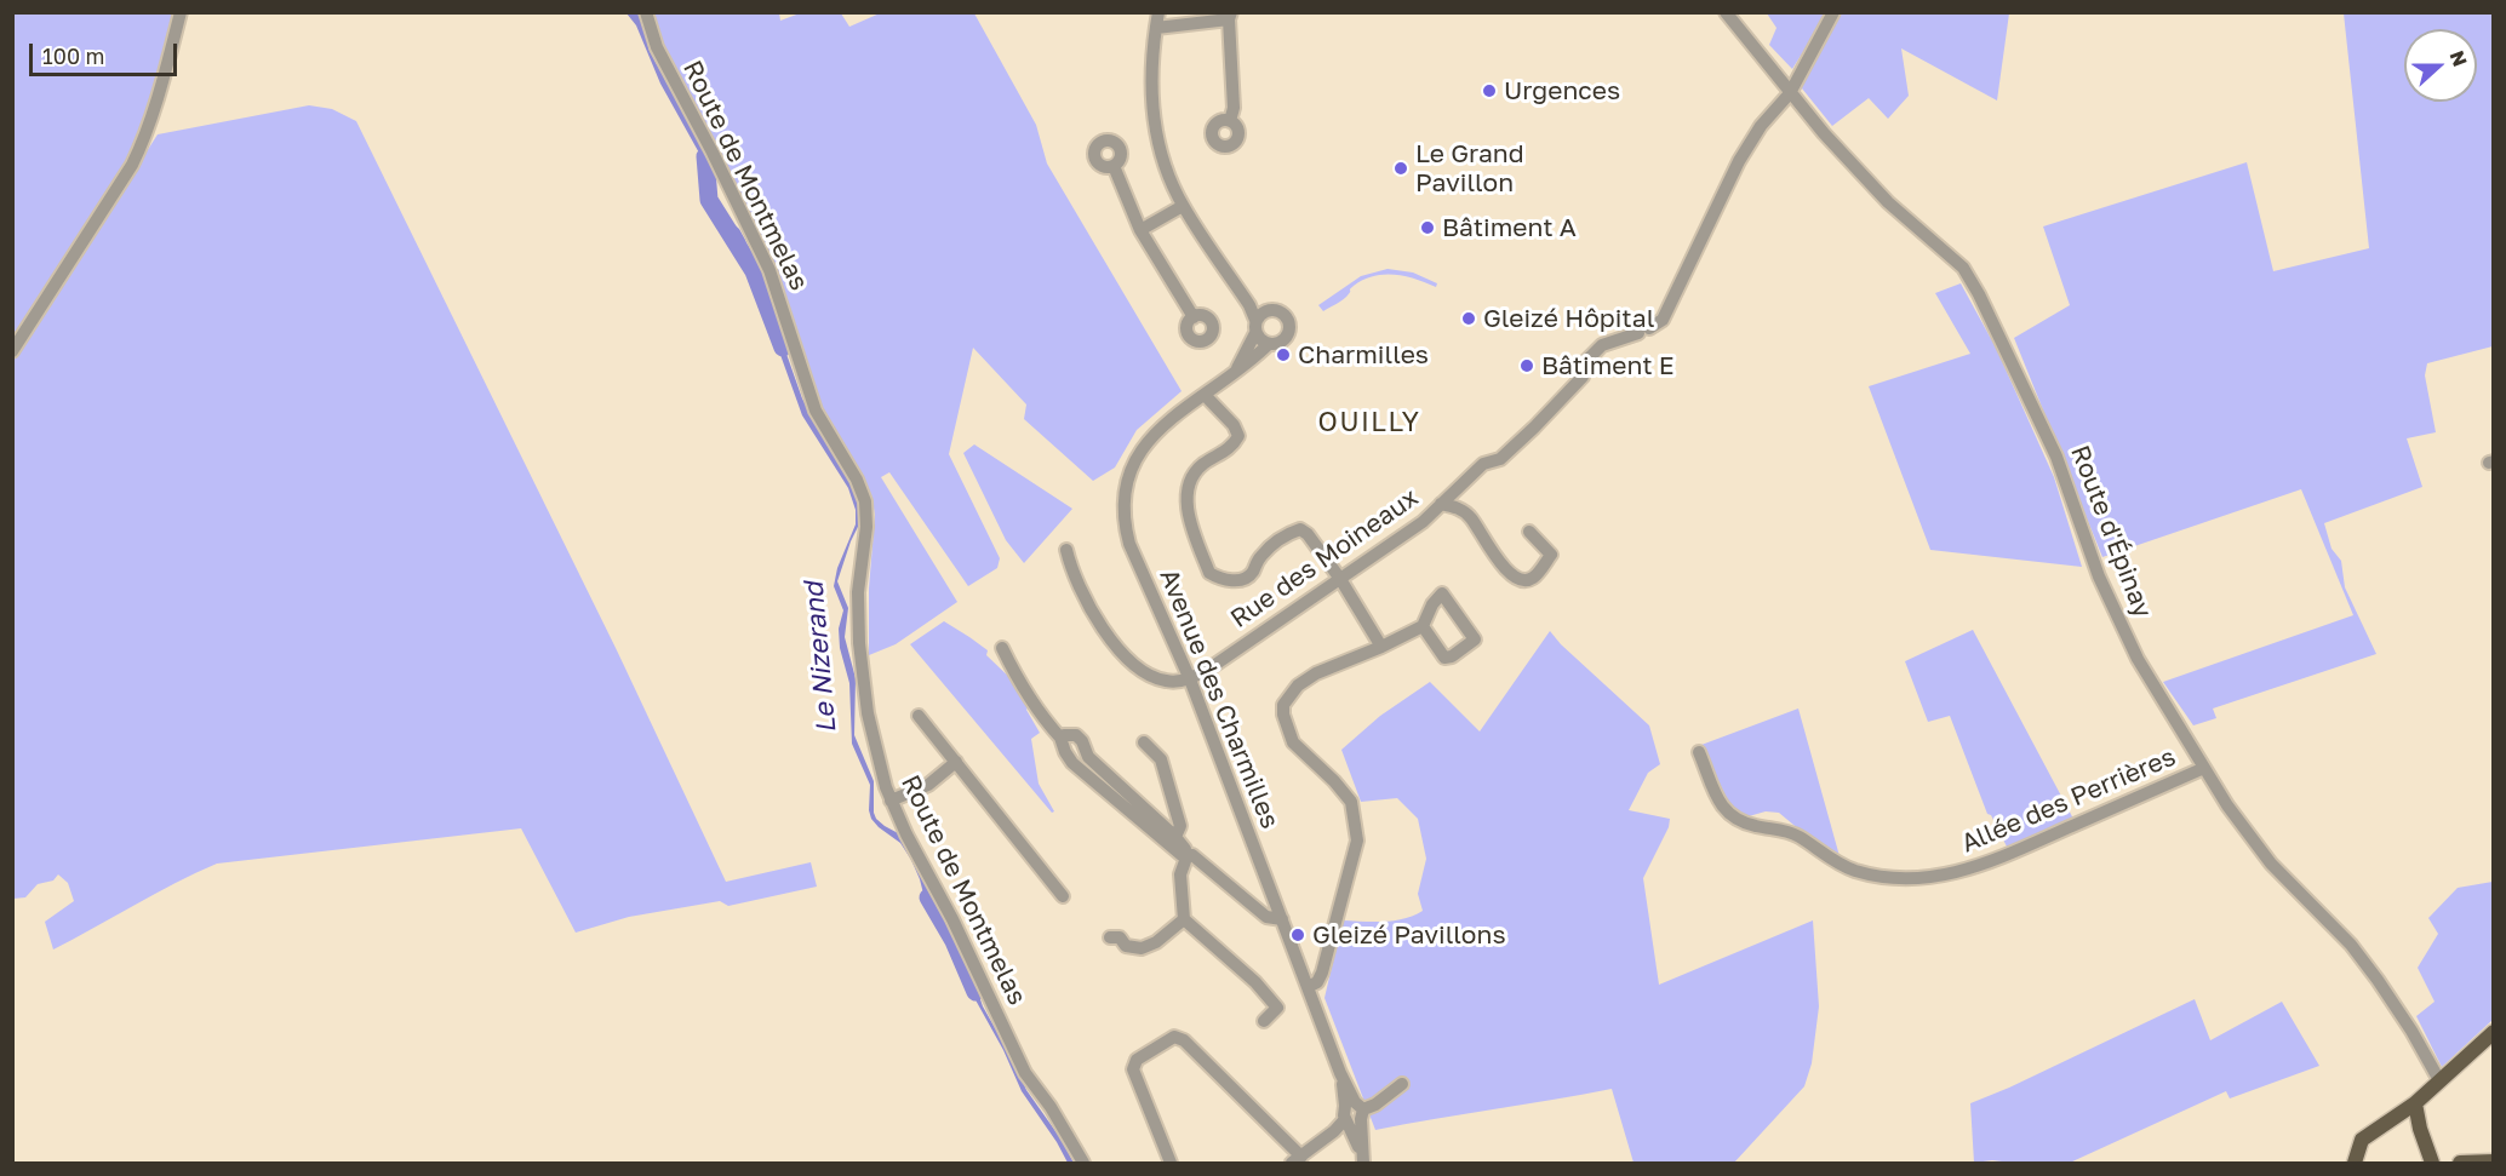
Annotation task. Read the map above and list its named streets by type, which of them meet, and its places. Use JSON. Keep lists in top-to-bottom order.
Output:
{
  "streets": {
    "street": [
      "Route de Montmelas",
      "Route d'Épinay",
      "Rue des Moineaux",
      "Avenue des Charmilles",
      "Allée des Perrières"
    ]
  },
  "crossings": [
    ["Route d'Épinay", "Rue des Moineaux"],
    ["Route d'Épinay", "Allée des Perrières"],
    ["Rue des Moineaux", "Avenue des Charmilles"]
  ],
  "districts": ["OUILLY"],
  "water": ["Le Nizerand"],
  "places": [
    "Urgences",
    "Le Grand Pavillon",
    "Bâtiment A",
    "Gleizé Hôpital",
    "Charmilles",
    "Bâtiment E",
    "Gleizé Pavillons"
  ],
  "scale_bar": "100 m",
  "north": "right"
}
